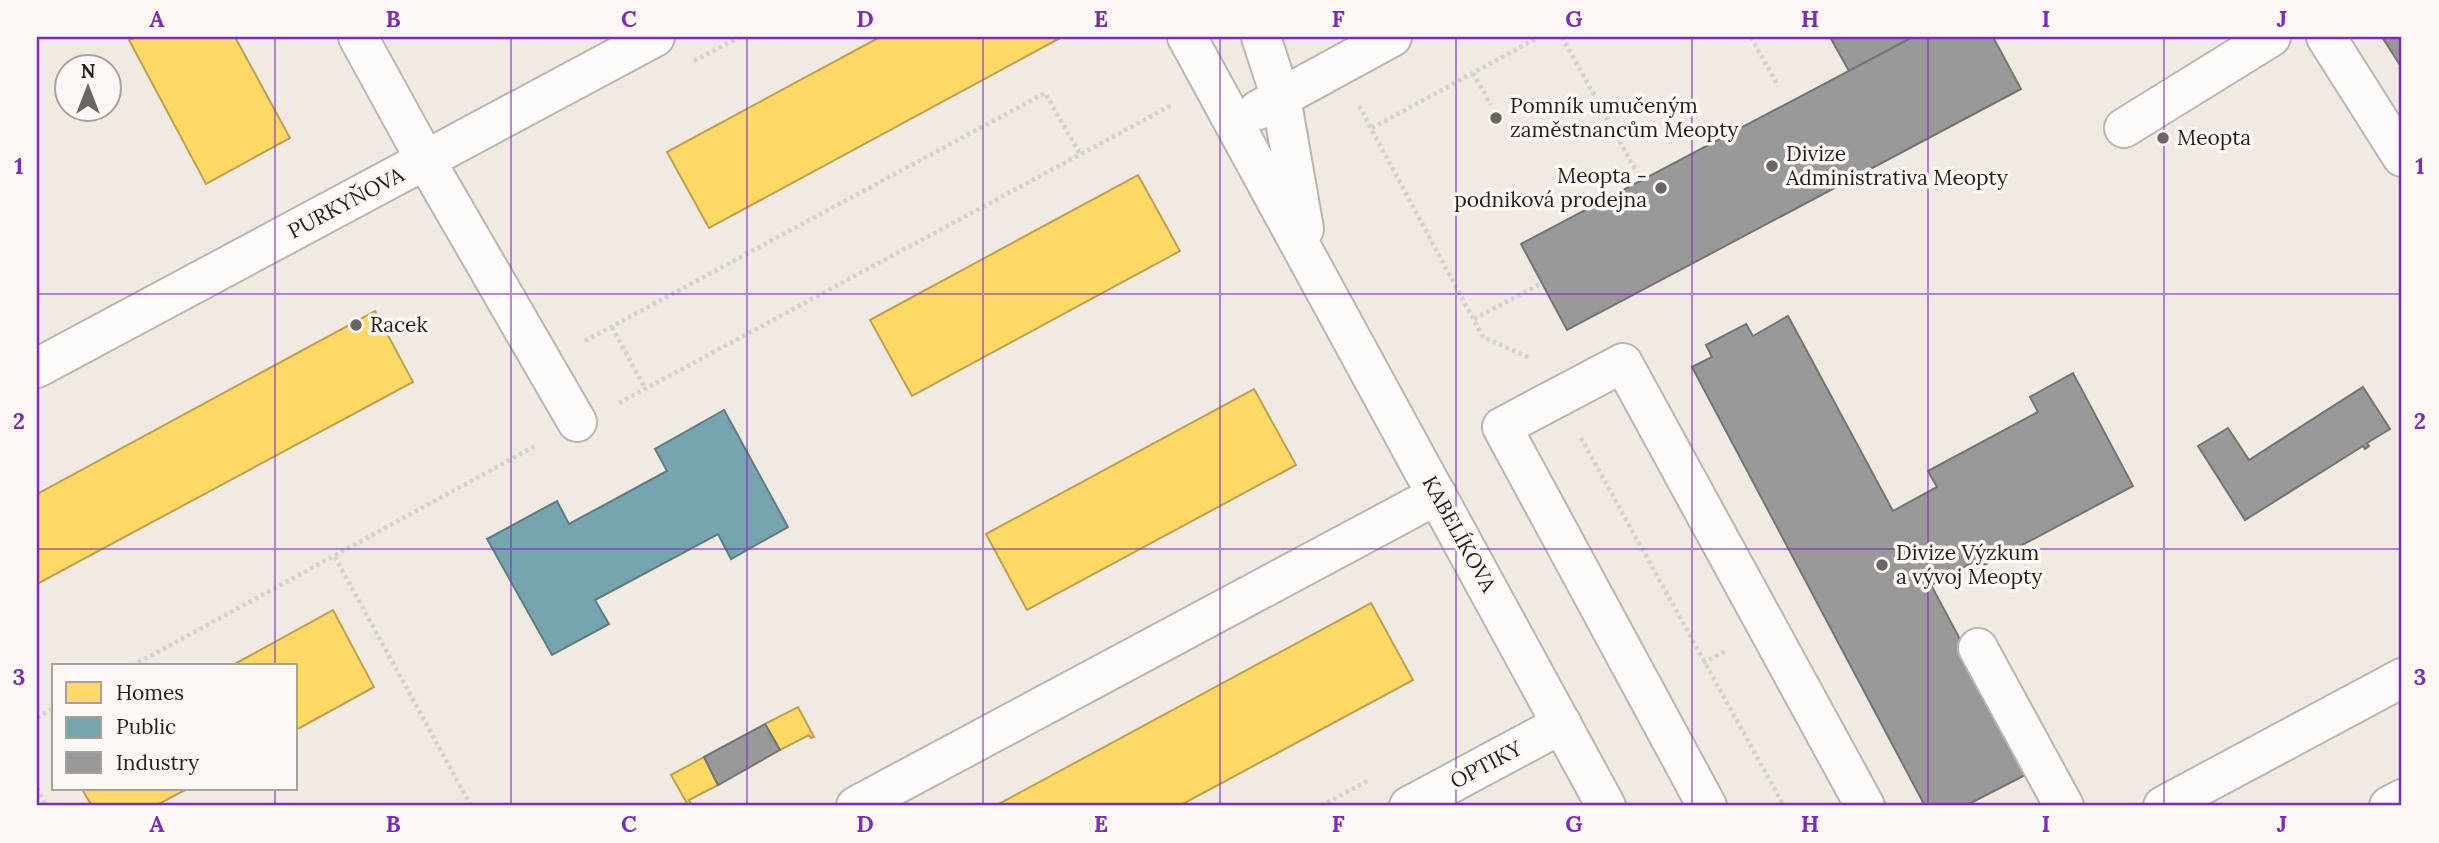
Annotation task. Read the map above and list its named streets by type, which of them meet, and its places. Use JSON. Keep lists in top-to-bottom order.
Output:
{
  "streets": {
    "street": ["PURKYŇOVA", "KABELÍKOVA", "OPTIKY"]
  },
  "crossings": [
    ["KABELÍKOVA", "OPTIKY"]
  ],
  "places": [
    "Pomník umučeným zaměstnancům Meopty",
    "Meopta",
    "Divize Administrativa Meopty",
    "Meopta - podniková prodejna",
    "Racek",
    "Divize Výzkum a vývoj Meopty"
  ],
  "legend": ["Homes", "Public", "Industry"],
  "north": "top",
  "grid": {
    "columns": [
      "A",
      "B",
      "C",
      "D",
      "E",
      "F",
      "G",
      "H",
      "I",
      "J"
    ],
    "rows": ["1", "2", "3"]
  }
}
